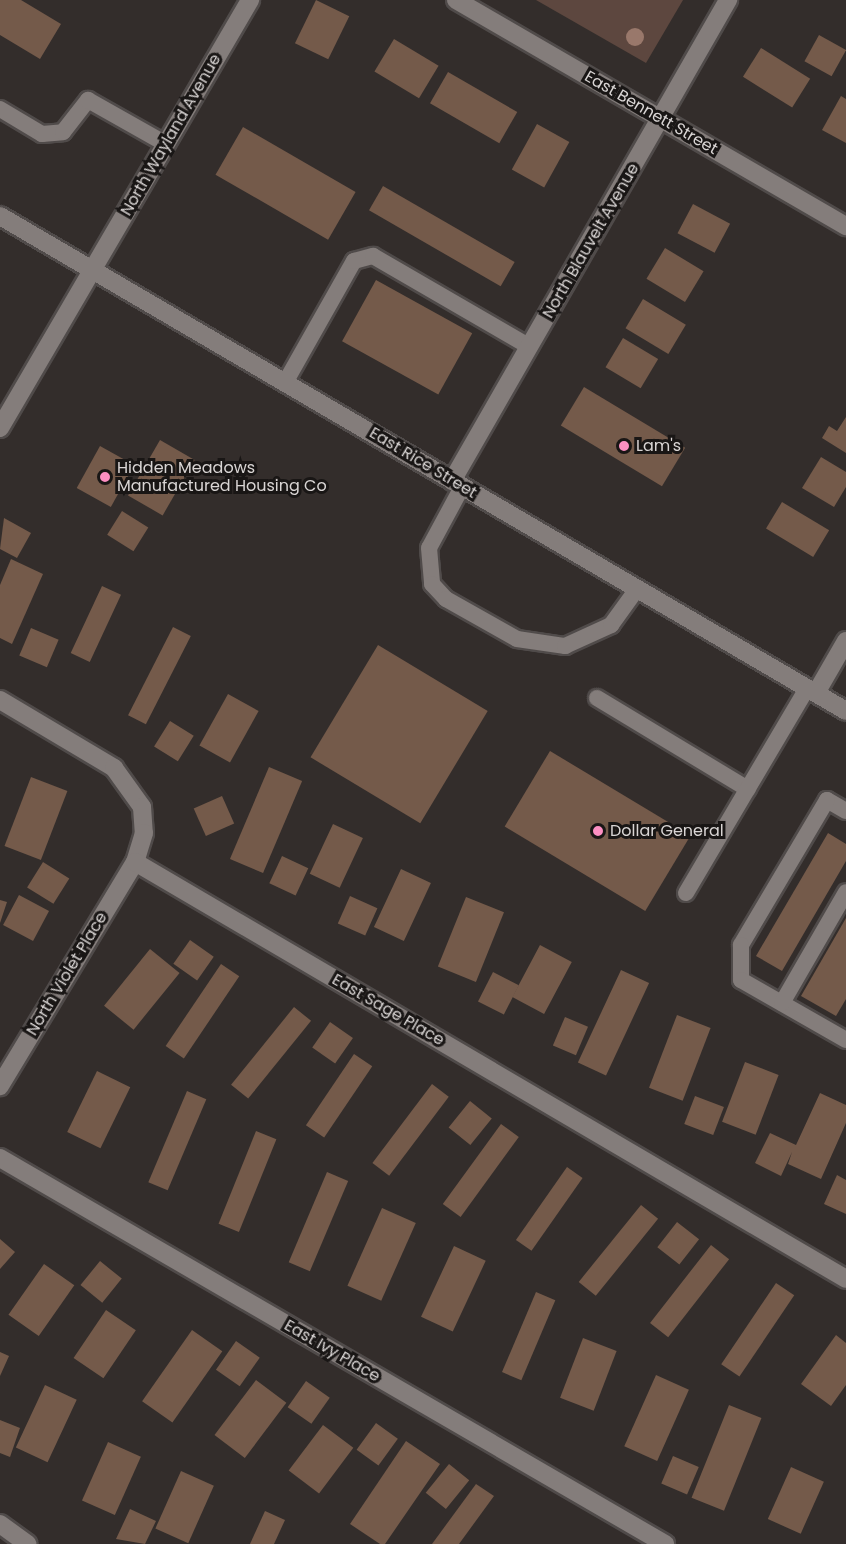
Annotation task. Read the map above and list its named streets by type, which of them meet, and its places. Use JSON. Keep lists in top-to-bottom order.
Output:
{
  "streets": {
    "street": [
      "East Bennett Street",
      "North Wayland Avenue",
      "North Blauvelt Avenue",
      "East Rice Street",
      "North Violet Place",
      "East Sage Place",
      "East Ivy Place"
    ]
  },
  "crossings": [
    ["East Bennett Street", "North Blauvelt Avenue"],
    ["North Wayland Avenue", "East Rice Street"],
    ["North Blauvelt Avenue", "East Rice Street"],
    ["North Violet Place", "East Sage Place"]
  ],
  "places": ["Lam's", "Hidden Meadows Manufactured Housing Co", "Dollar General"]
}
